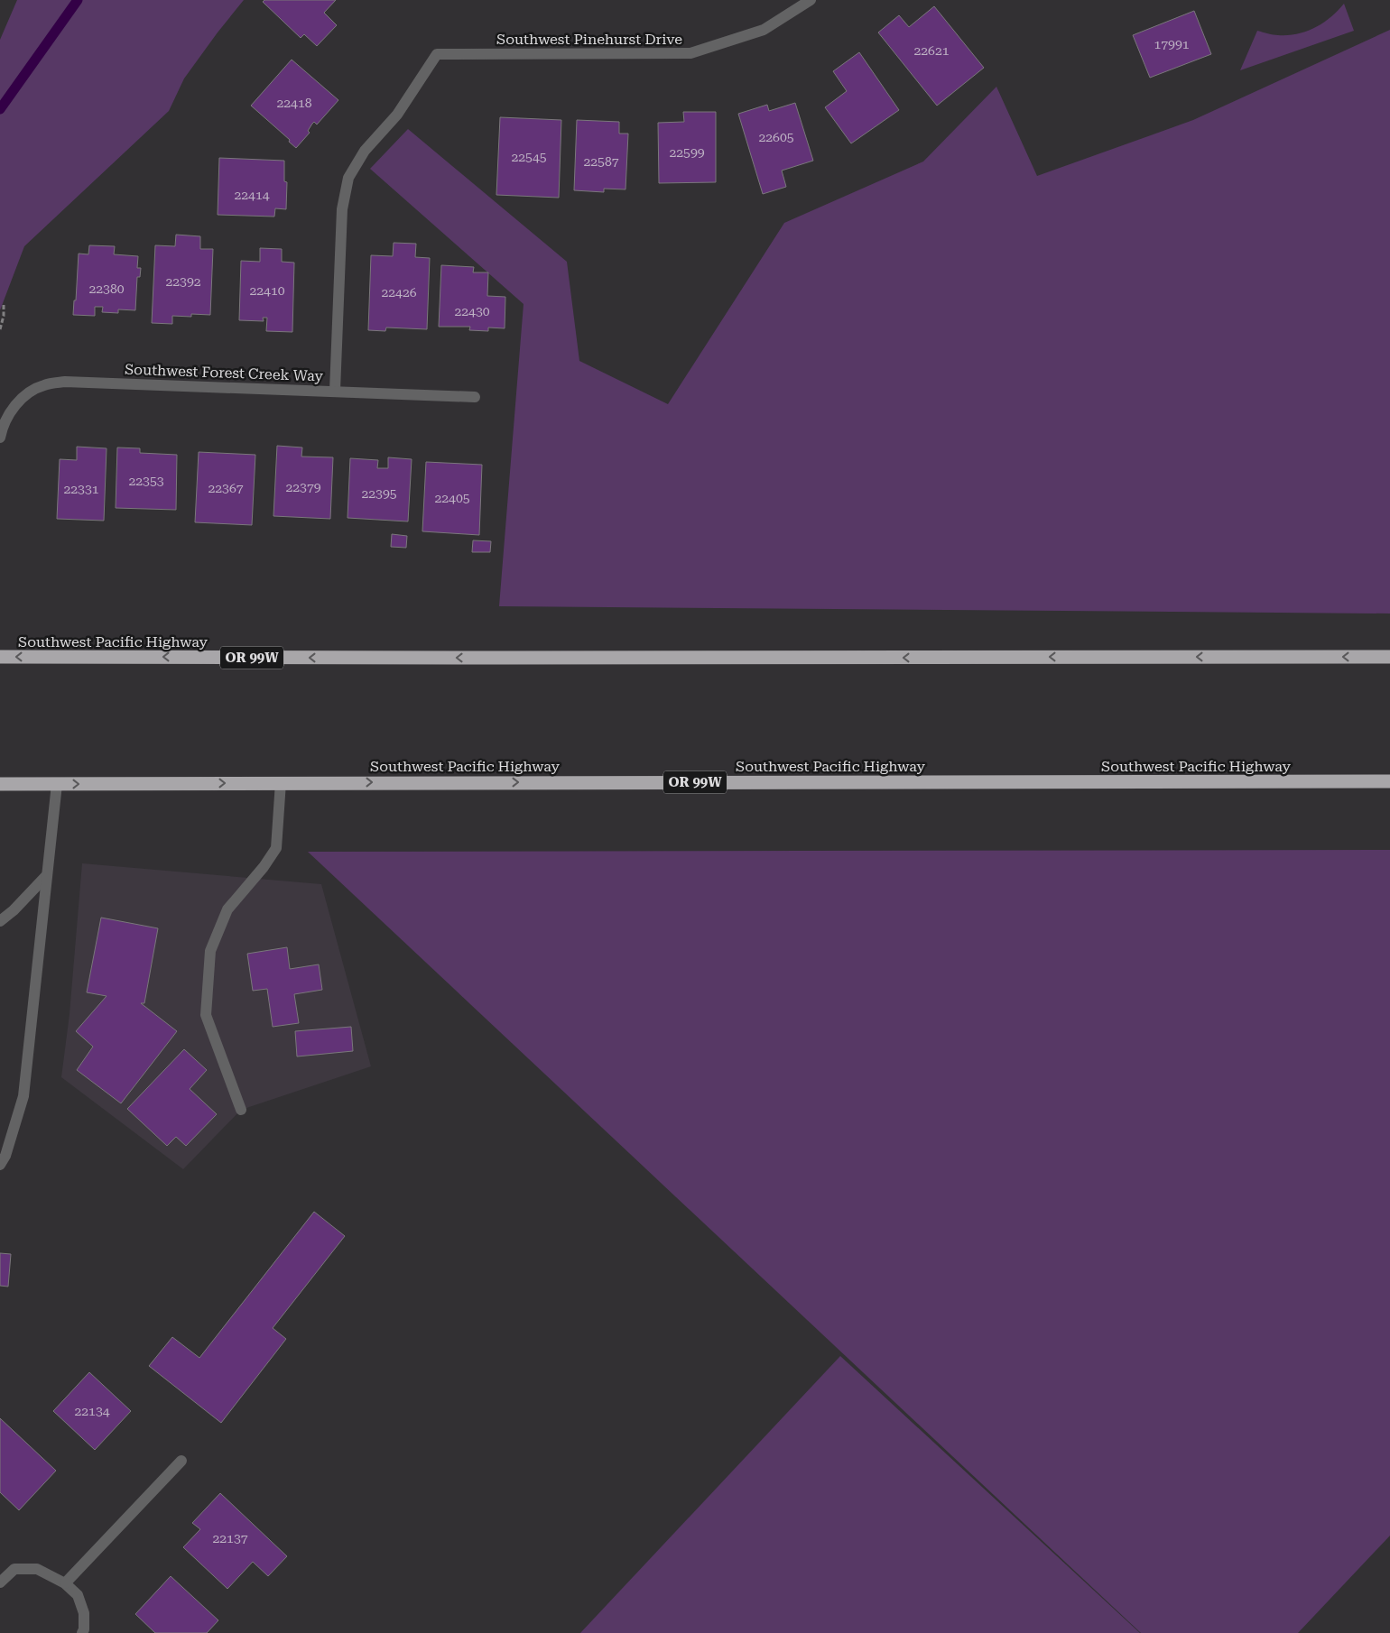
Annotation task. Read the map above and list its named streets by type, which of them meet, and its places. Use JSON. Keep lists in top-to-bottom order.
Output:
{
  "streets": {
    "highway": ["Southwest Pacific Highway", "OR 99W"],
    "street": ["Southwest Pinehurst Drive", "Southwest Forest Creek Way"]
  },
  "crossings": [
    ["Southwest Pinehurst Drive", "Southwest Forest Creek Way"]
  ],
  "house_numbers": [
    "17991",
    "22621",
    "22418",
    "22605",
    "22599",
    "22545",
    "22587",
    "22414",
    "22392",
    "22380",
    "22410",
    "22426",
    "22430",
    "22353",
    "22379",
    "22367",
    "22331",
    "22395",
    "22405",
    "22134",
    "22137"
  ]
}
